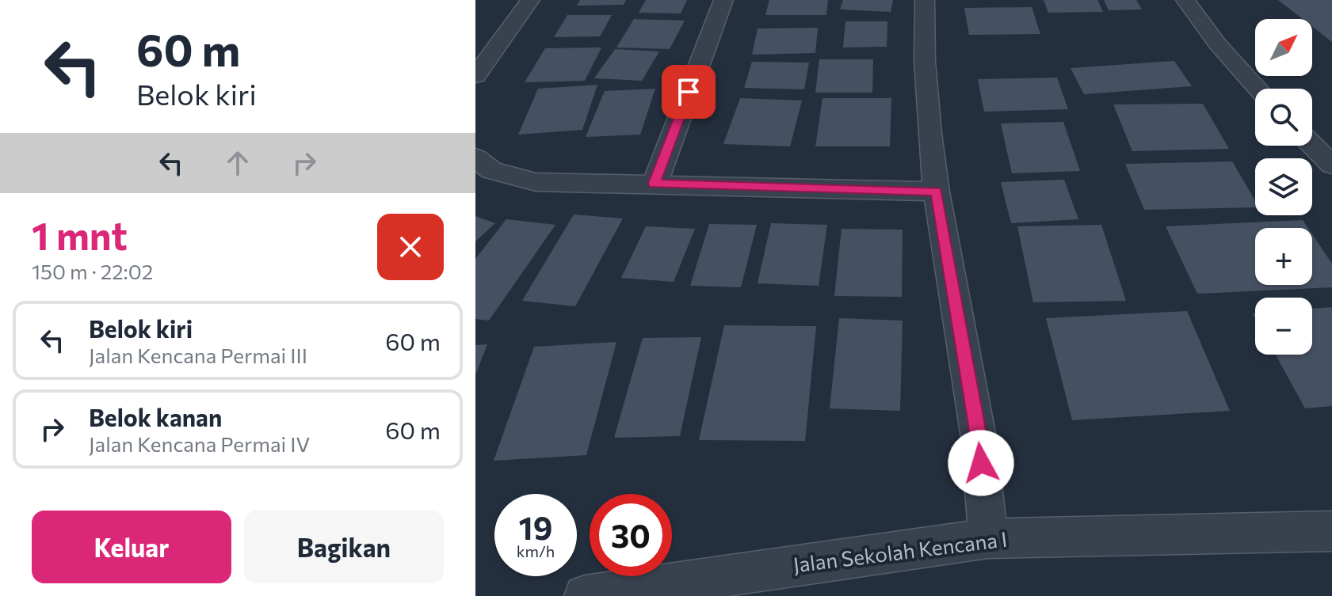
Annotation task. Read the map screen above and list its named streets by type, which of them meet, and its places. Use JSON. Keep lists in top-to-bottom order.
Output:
{
  "streets": {
    "street": ["Jalan Sekolah Kencana I"]
  },
  "north": "top right",
  "page": {
    "turn": ["60 m", "Belok kiri"],
    "map_buttons": ["+", "−"],
    "heading": ["1 mnt", "150 m · 22:02"],
    "list": [
      {
        "name": "Belok kiri",
        "note": "Jalan Kencana Permai III",
        "value": "60 m"
      },
      {
        "name": "Belok kanan",
        "note": "Jalan Kencana Permai IV",
        "value": "60 m"
      }
    ],
    "speed": "19 km/h",
    "limit": "30",
    "buttons": ["Keluar", "Bagikan"]
  }
}
